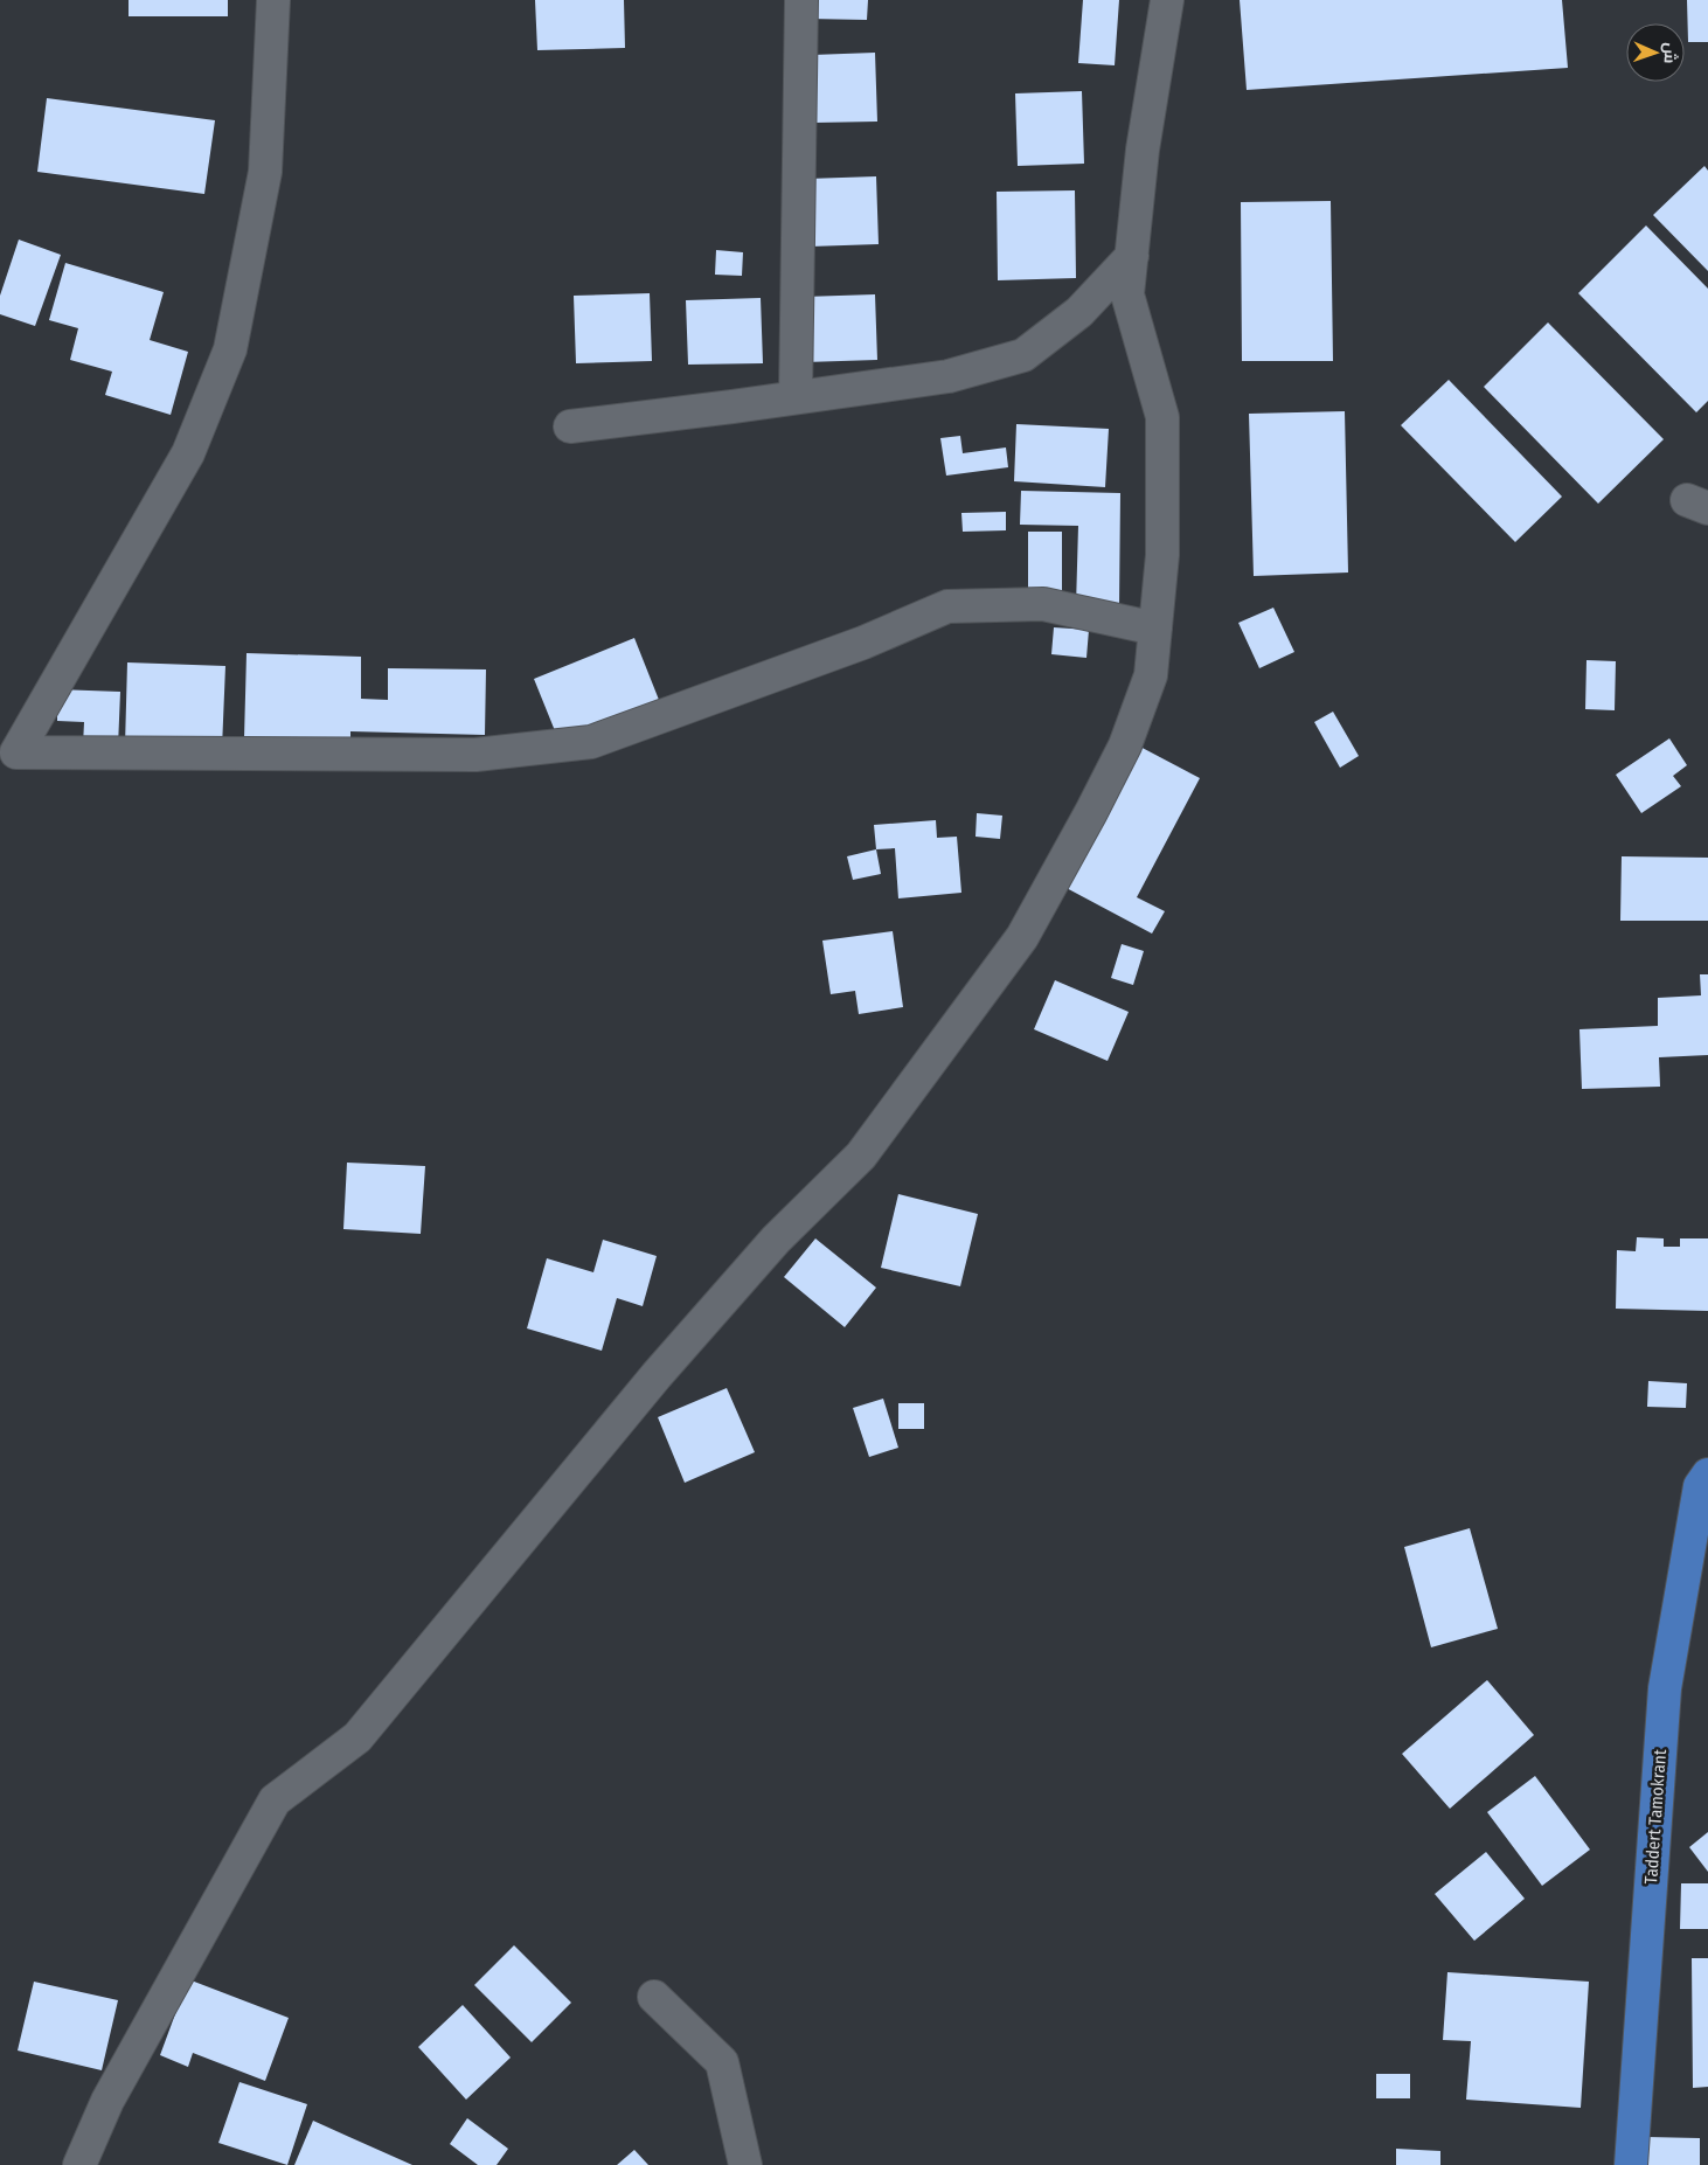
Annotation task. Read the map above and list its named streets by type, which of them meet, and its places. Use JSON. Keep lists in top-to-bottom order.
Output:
{
  "streets": {
    "main road": ["Taddert Tamokrant"]
  },
  "north": "right"
}
